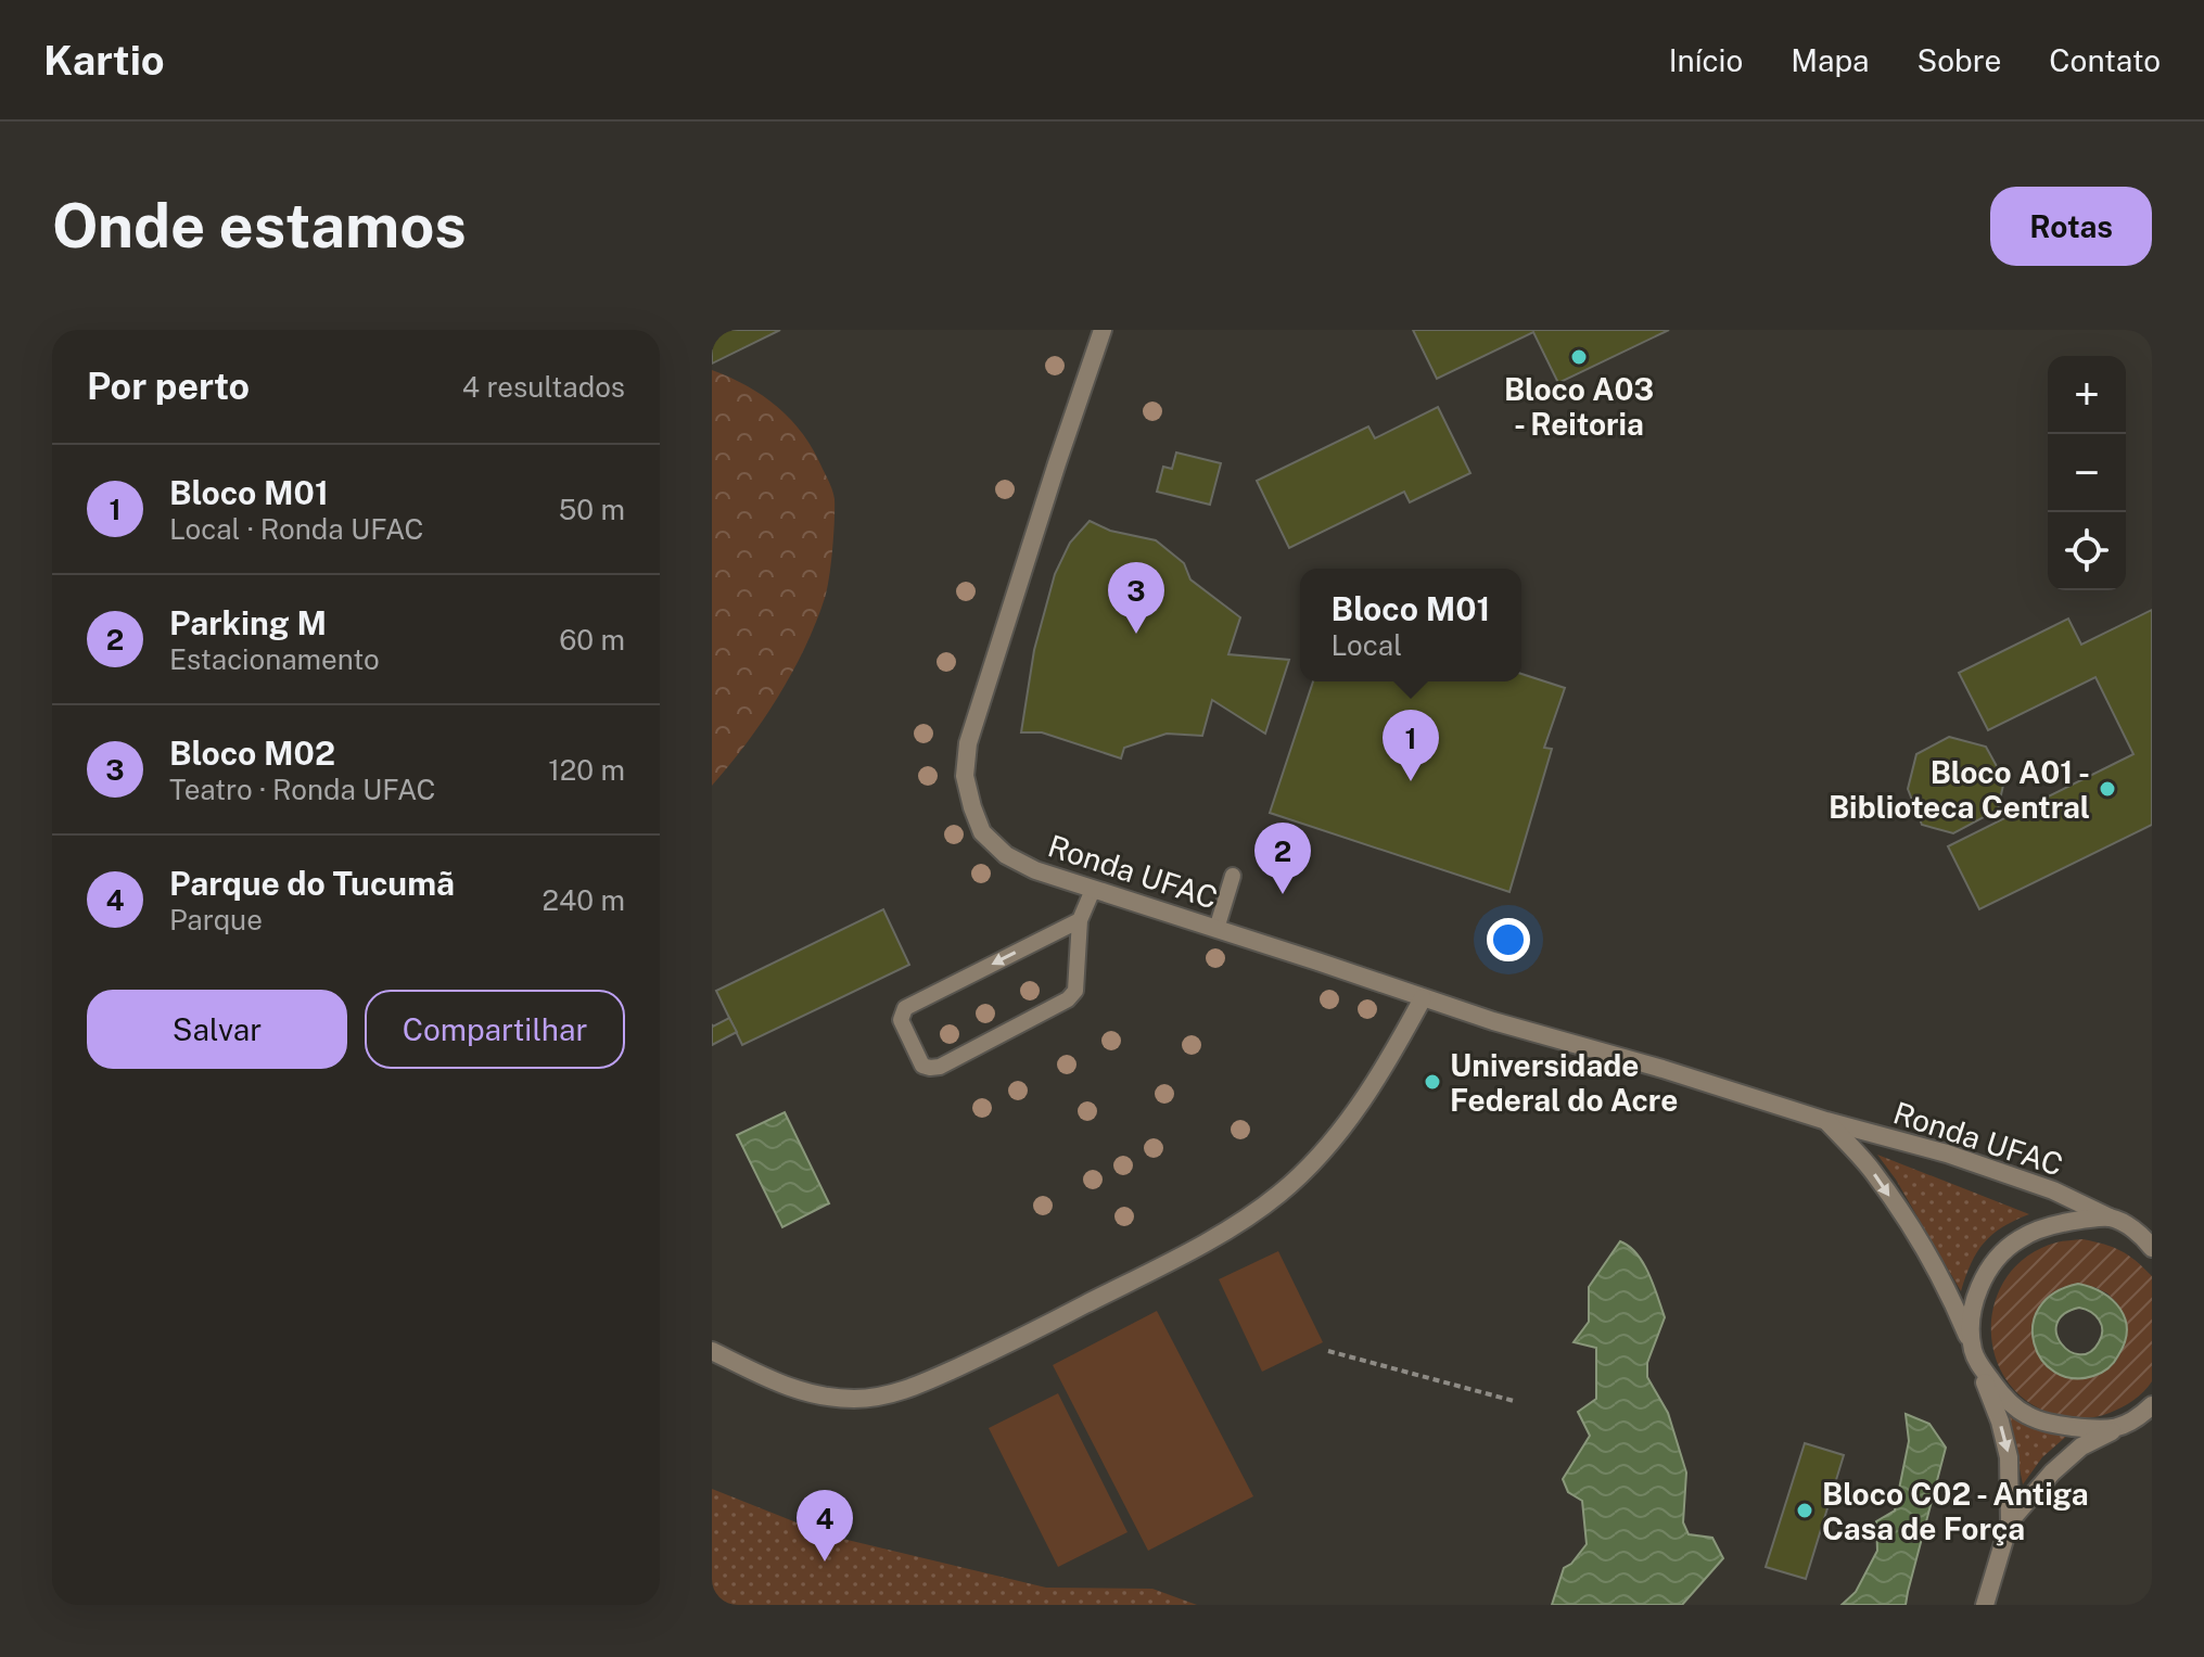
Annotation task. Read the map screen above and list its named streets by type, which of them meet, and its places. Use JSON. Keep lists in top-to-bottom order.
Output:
{
  "streets": {
    "street": ["Ronda UFAC"]
  },
  "places": [
    "Bloco A03 - Reitoria",
    "Bloco A01 - Biblioteca Central",
    "Universidade Federal do Acre",
    "Bloco C02 - Antiga Casa de Força"
  ],
  "page": {
    "header": "Kartio",
    "nav": [
      "Início",
      "Mapa",
      "Sobre",
      "Contato"
    ],
    "buttons": [
      "Rotas",
      ["Salvar", "Compartilhar"]
    ],
    "title": "Onde estamos",
    "heading": ["Por perto", "4 resultados"],
    "map_buttons": ["+", "−"],
    "list": [
      {
        "mark": "1",
        "name": "Bloco M01",
        "note": "Local · Ronda UFAC",
        "value": "50 m"
      },
      {
        "mark": "2",
        "name": "Parking M",
        "note": "Estacionamento",
        "value": "60 m"
      },
      {
        "mark": "3",
        "name": "Bloco M02",
        "note": "Teatro · Ronda UFAC",
        "value": "120 m"
      },
      {
        "mark": "4",
        "name": "Parque do Tucumã",
        "note": "Parque",
        "value": "240 m"
      }
    ],
    "pins": [
      "3",
      "1",
      "2",
      "4"
    ],
    "popup": ["Bloco M01", "Local"]
  }
}
